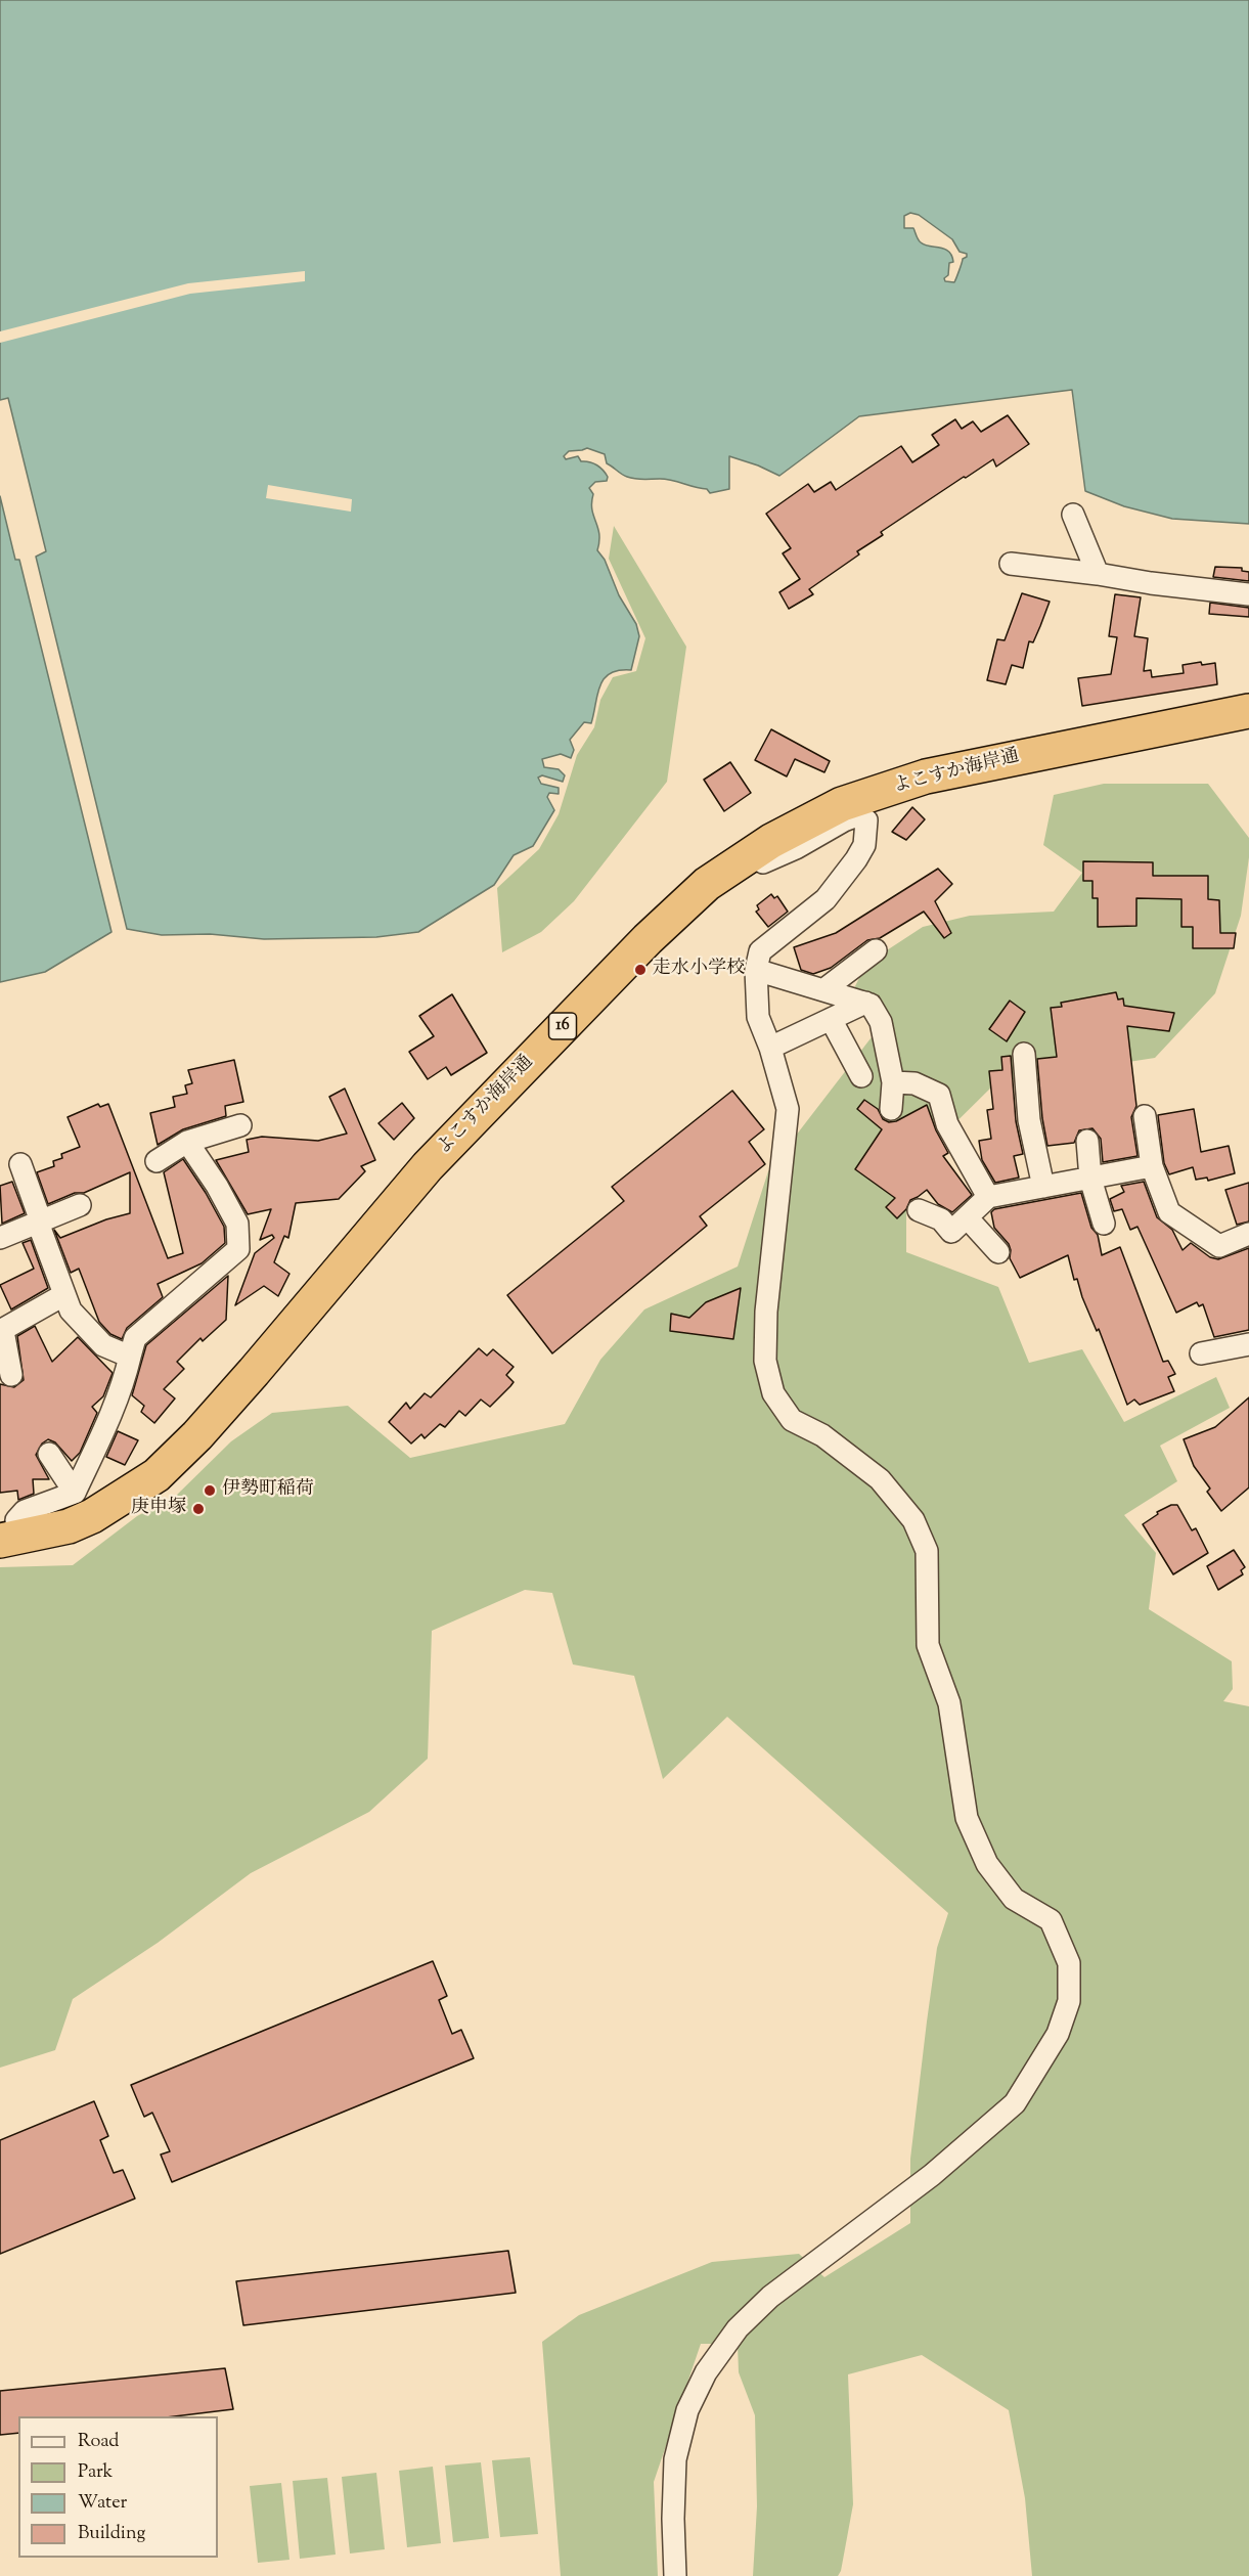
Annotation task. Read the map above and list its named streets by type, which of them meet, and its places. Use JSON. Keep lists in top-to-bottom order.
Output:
{
  "streets": {
    "highway": ["よこすか海岸通", "16"]
  },
  "places": ["走水小学校", "伊勢町稲荷", "庚申塚"],
  "legend": [
    "Road",
    "Park",
    "Water",
    "Building"
  ]
}
